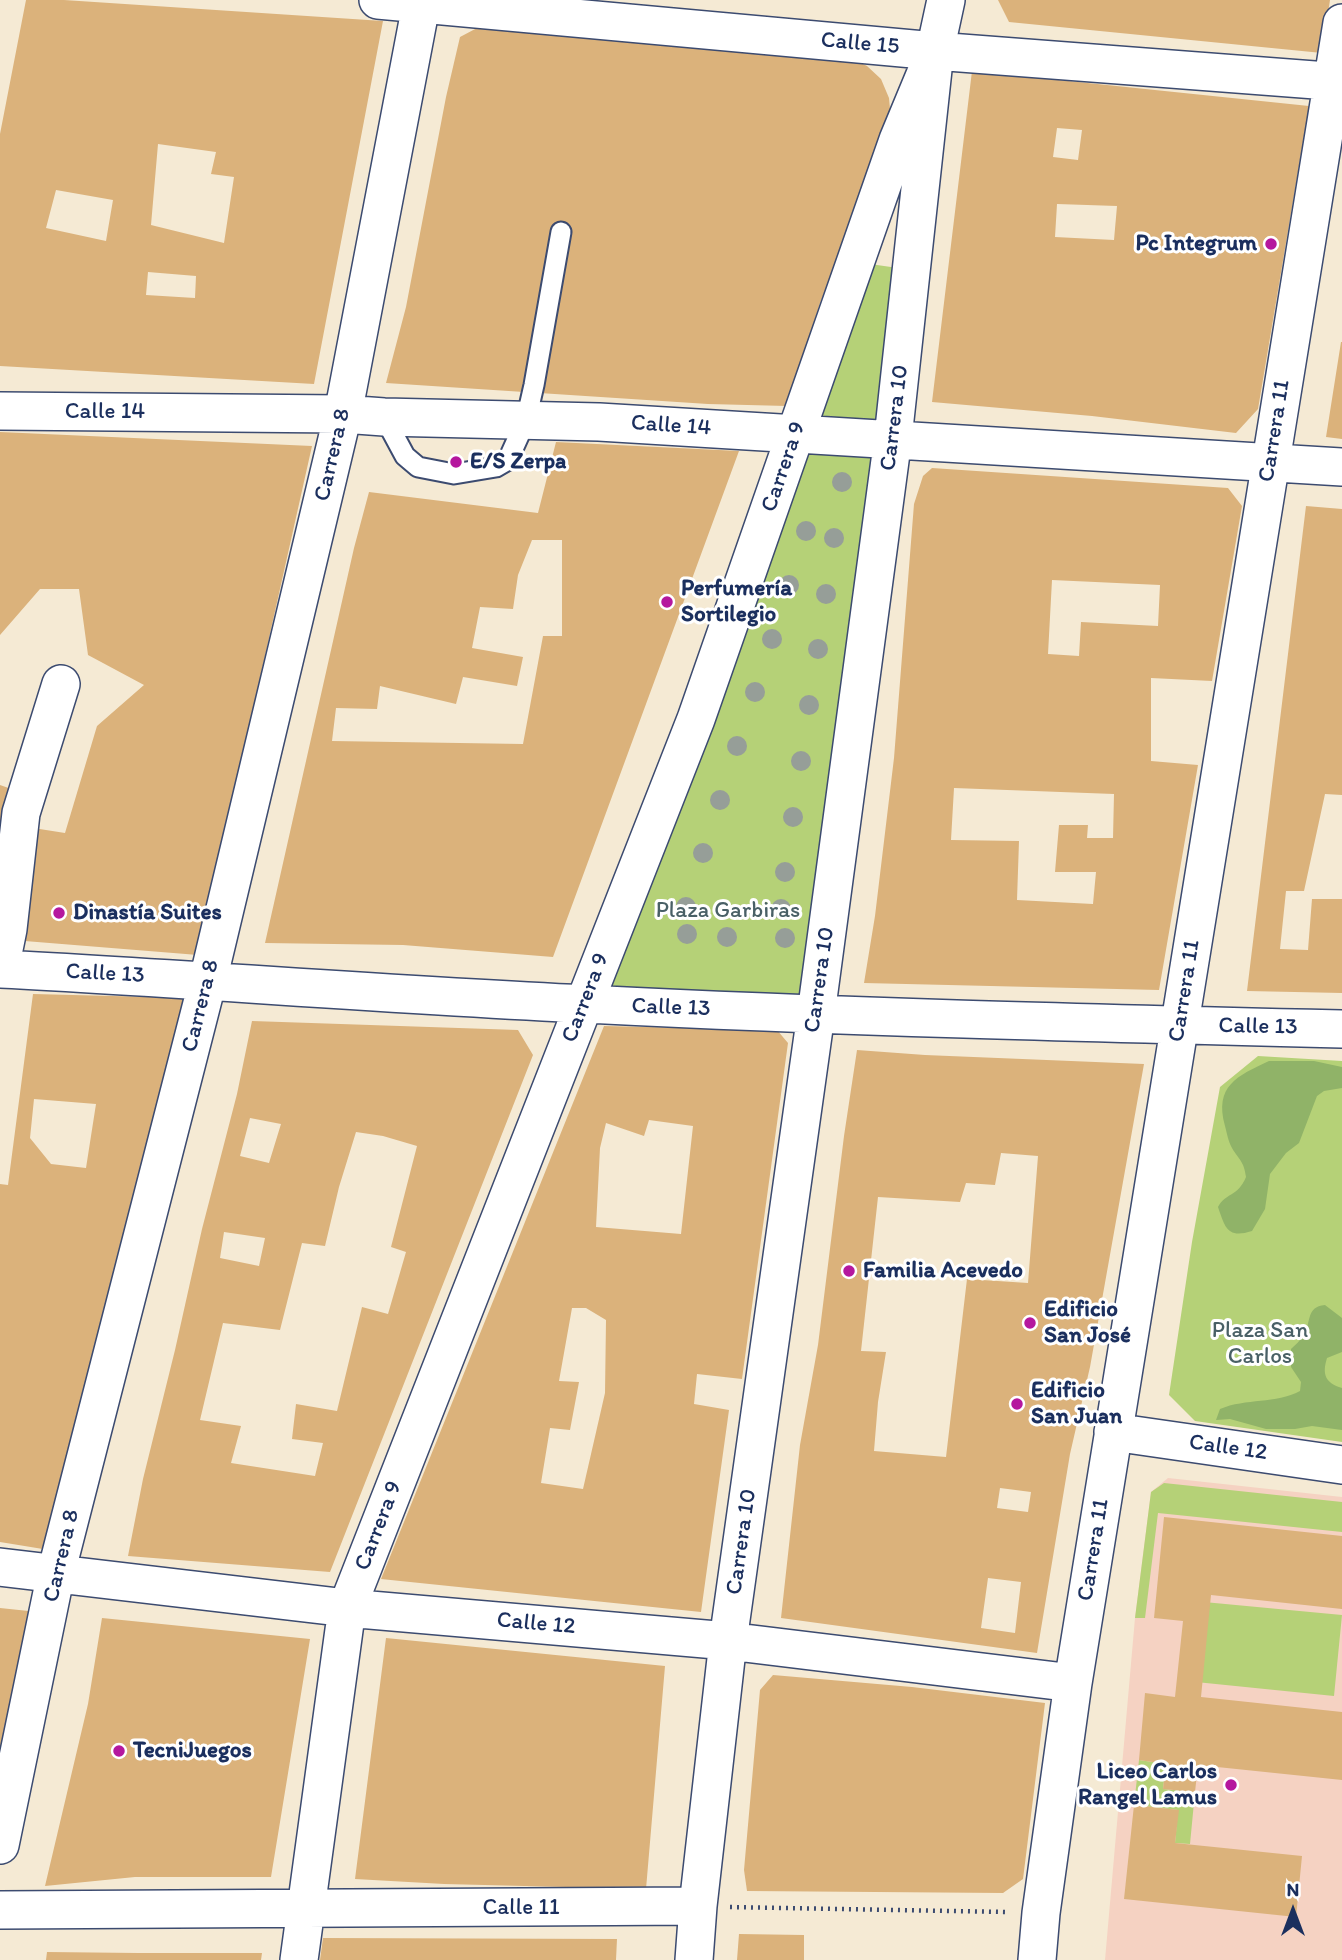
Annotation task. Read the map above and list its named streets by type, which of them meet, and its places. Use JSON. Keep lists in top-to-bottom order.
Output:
{
  "streets": {
    "street": [
      "Calle 15",
      "Calle 14",
      "Carrera 10",
      "Carrera 11",
      "Carrera 8",
      "Carrera 9",
      "Calle 13",
      "Calle 12",
      "Calle 11"
    ]
  },
  "crossings": [
    ["Calle 15", "Carrera 10"],
    ["Calle 15", "Carrera 11"],
    ["Calle 15", "Carrera 8"],
    ["Calle 15", "Carrera 9"],
    ["Calle 14", "Carrera 10"],
    ["Calle 14", "Carrera 11"],
    ["Calle 14", "Carrera 8"],
    ["Calle 14", "Carrera 9"],
    ["Carrera 10", "Carrera 9"],
    ["Carrera 10", "Calle 13"],
    ["Carrera 10", "Calle 12"],
    ["Carrera 10", "Calle 11"],
    ["Carrera 11", "Calle 13"],
    ["Carrera 11", "Calle 12"],
    ["Carrera 8", "Calle 13"],
    ["Carrera 8", "Calle 12"],
    ["Carrera 9", "Calle 13"],
    ["Carrera 9", "Calle 12"],
    ["Carrera 9", "Calle 11"]
  ],
  "parks": ["Plaza Garbiras", "Plaza San Carlos"],
  "places": [
    "Pc Integrum",
    "E/S Zerpa",
    "Perfumería Sortilegio",
    "Dinastía Suites",
    "Familia Acevedo",
    "Edificio San José",
    "Edificio San Juan",
    "TecniJuegos",
    "Liceo Carlos Rangel Lamus"
  ],
  "north": "top"
}
